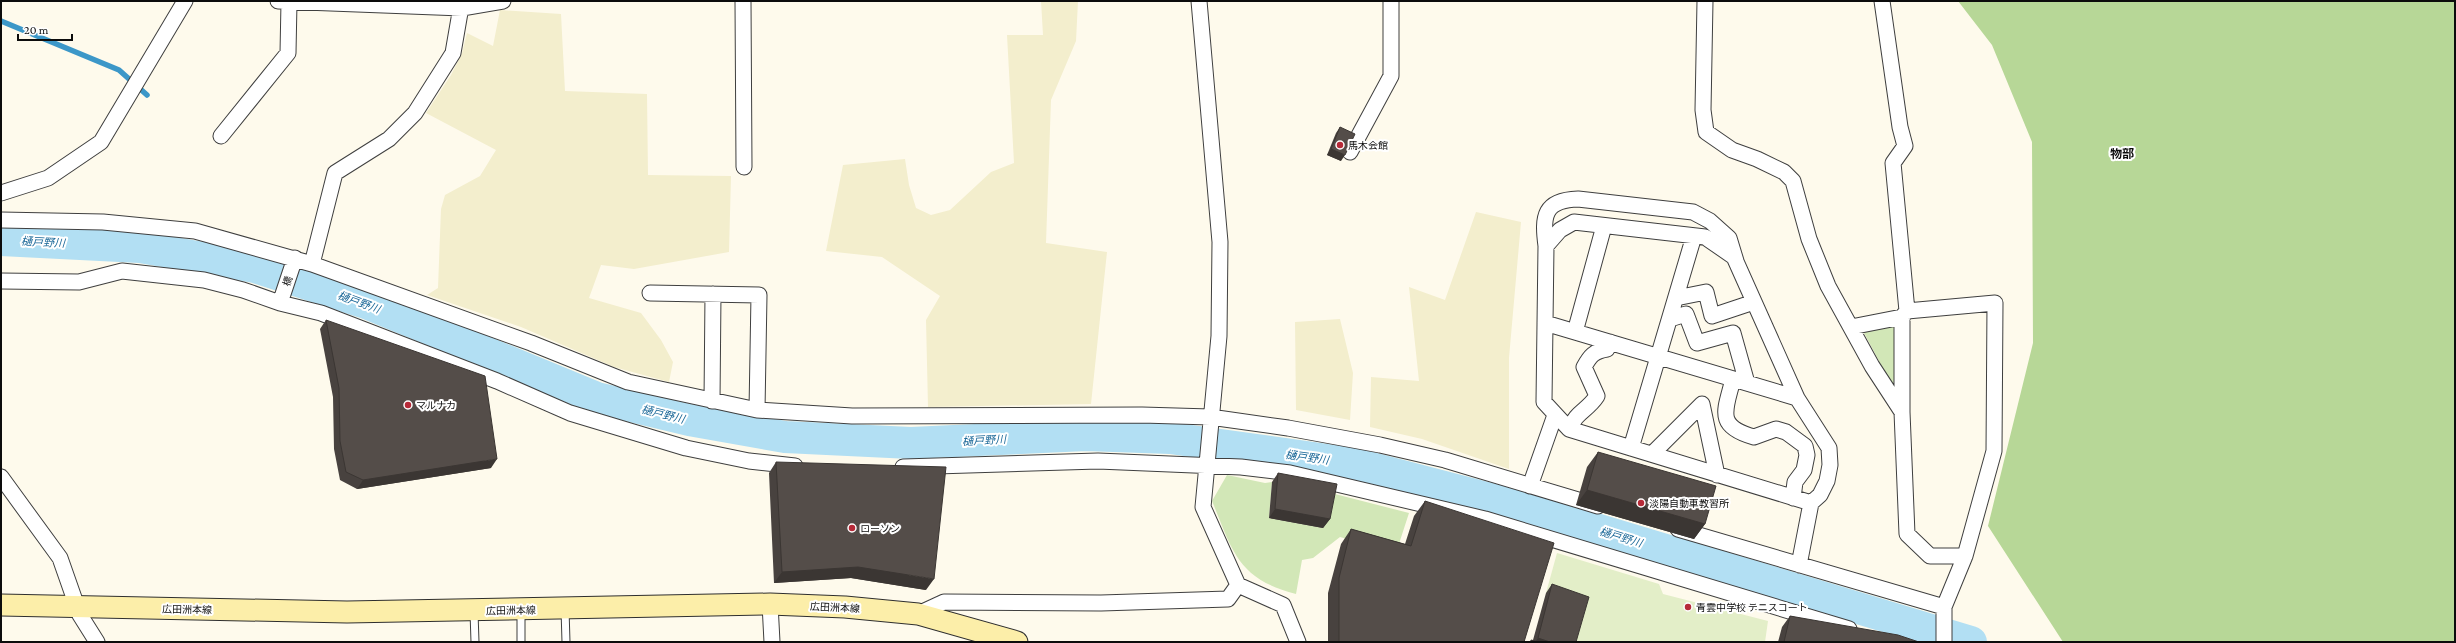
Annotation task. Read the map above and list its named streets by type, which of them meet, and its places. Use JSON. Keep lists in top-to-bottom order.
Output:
{
  "streets": {
    "main road": ["広田洲本線"],
    "street": ["橋"]
  },
  "districts": ["物部"],
  "water": ["樋戸野川"],
  "places": [
    "馬木会館",
    "マルナカ",
    "淡陽自動車教習所",
    "ローソン",
    "青雲中学校 テニスコート"
  ],
  "scale_bar": "20 m"
}
